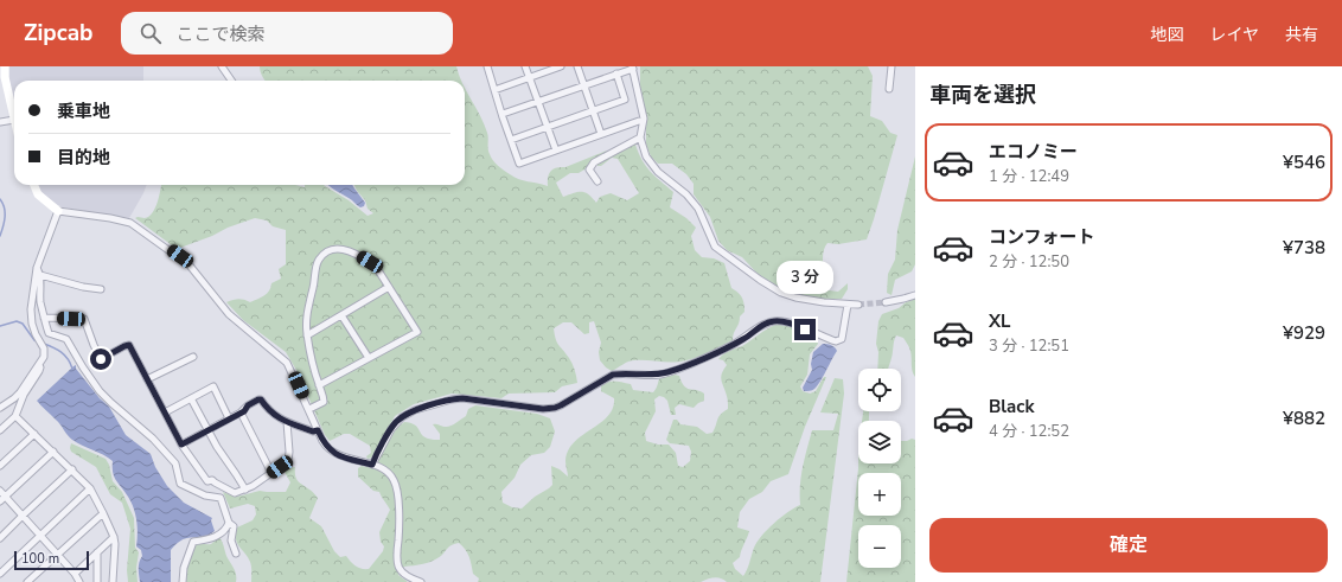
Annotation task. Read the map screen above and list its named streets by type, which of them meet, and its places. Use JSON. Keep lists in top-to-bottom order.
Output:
{
  "scale_bar": "100 m",
  "page": {
    "header": "Zipcab",
    "search": "ここで検索",
    "nav": ["地図", "レイヤ", "共有"],
    "heading": "車両を選択",
    "banner": ["乗車地", "目的地"],
    "list": [
      {
        "name": "エコノミー",
        "note": "1 分 · 12:49",
        "value": "¥546"
      },
      {
        "name": "コンフォート",
        "note": "2 分 · 12:50",
        "value": "¥738"
      },
      {
        "name": "XL",
        "note": "3 分 · 12:51",
        "value": "¥929"
      },
      {
        "name": "Black",
        "note": "4 分 · 12:52",
        "value": "¥882"
      }
    ],
    "bubble": "3 分",
    "map_buttons": ["+", "−"],
    "buttons": "確定",
    "scale": "100 m"
  }
}
